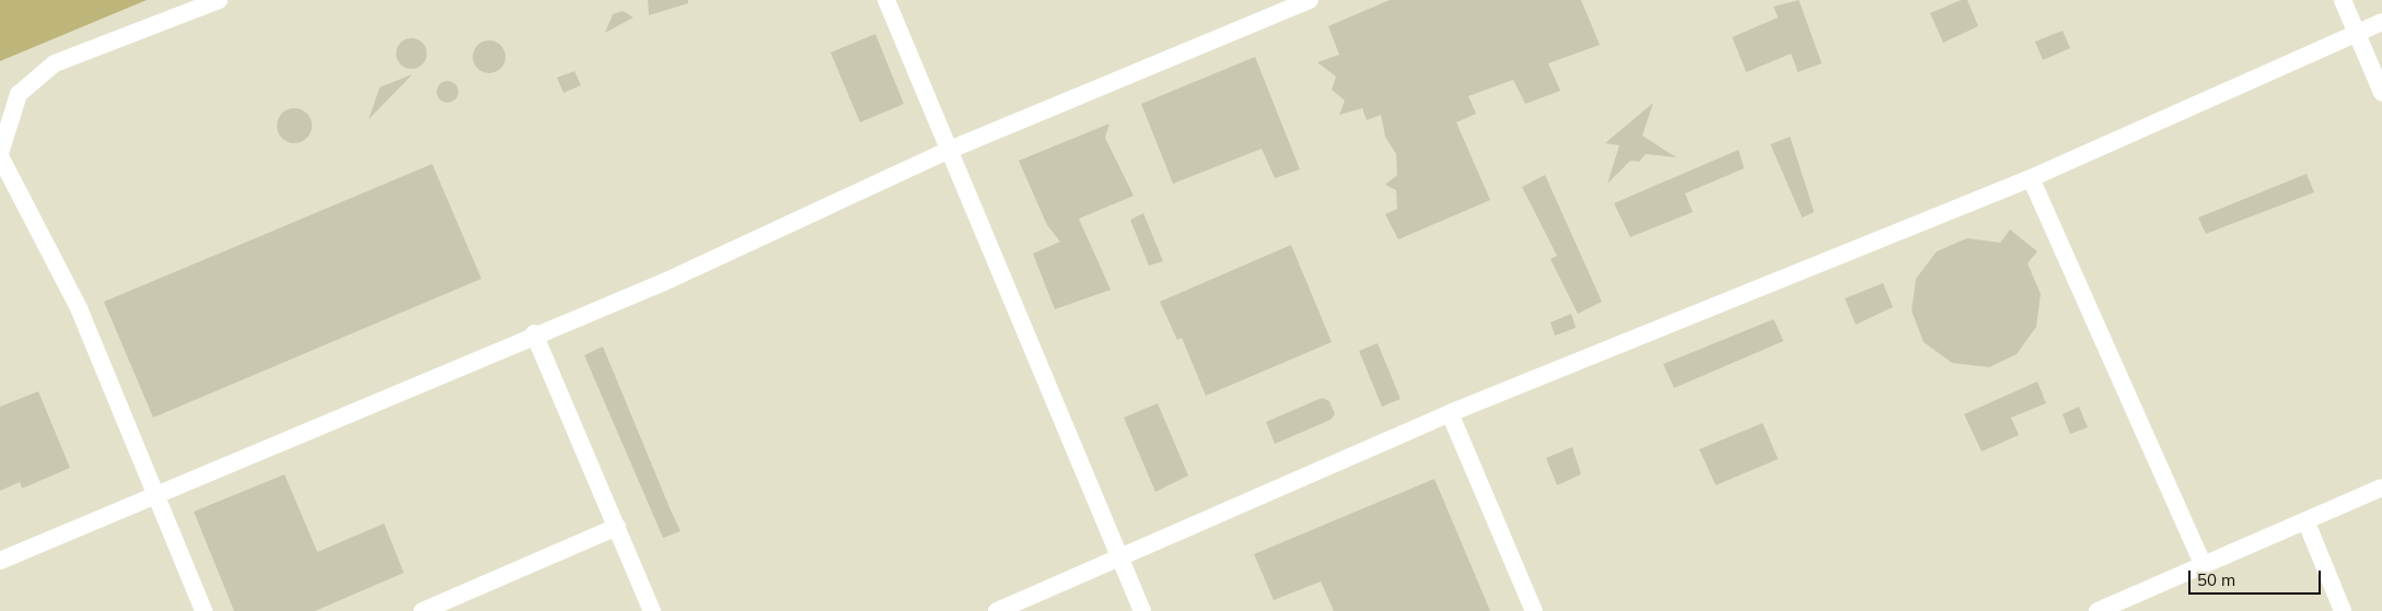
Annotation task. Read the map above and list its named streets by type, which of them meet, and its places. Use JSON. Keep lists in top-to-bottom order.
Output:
{
  "scale_bar": "50 m"
}
